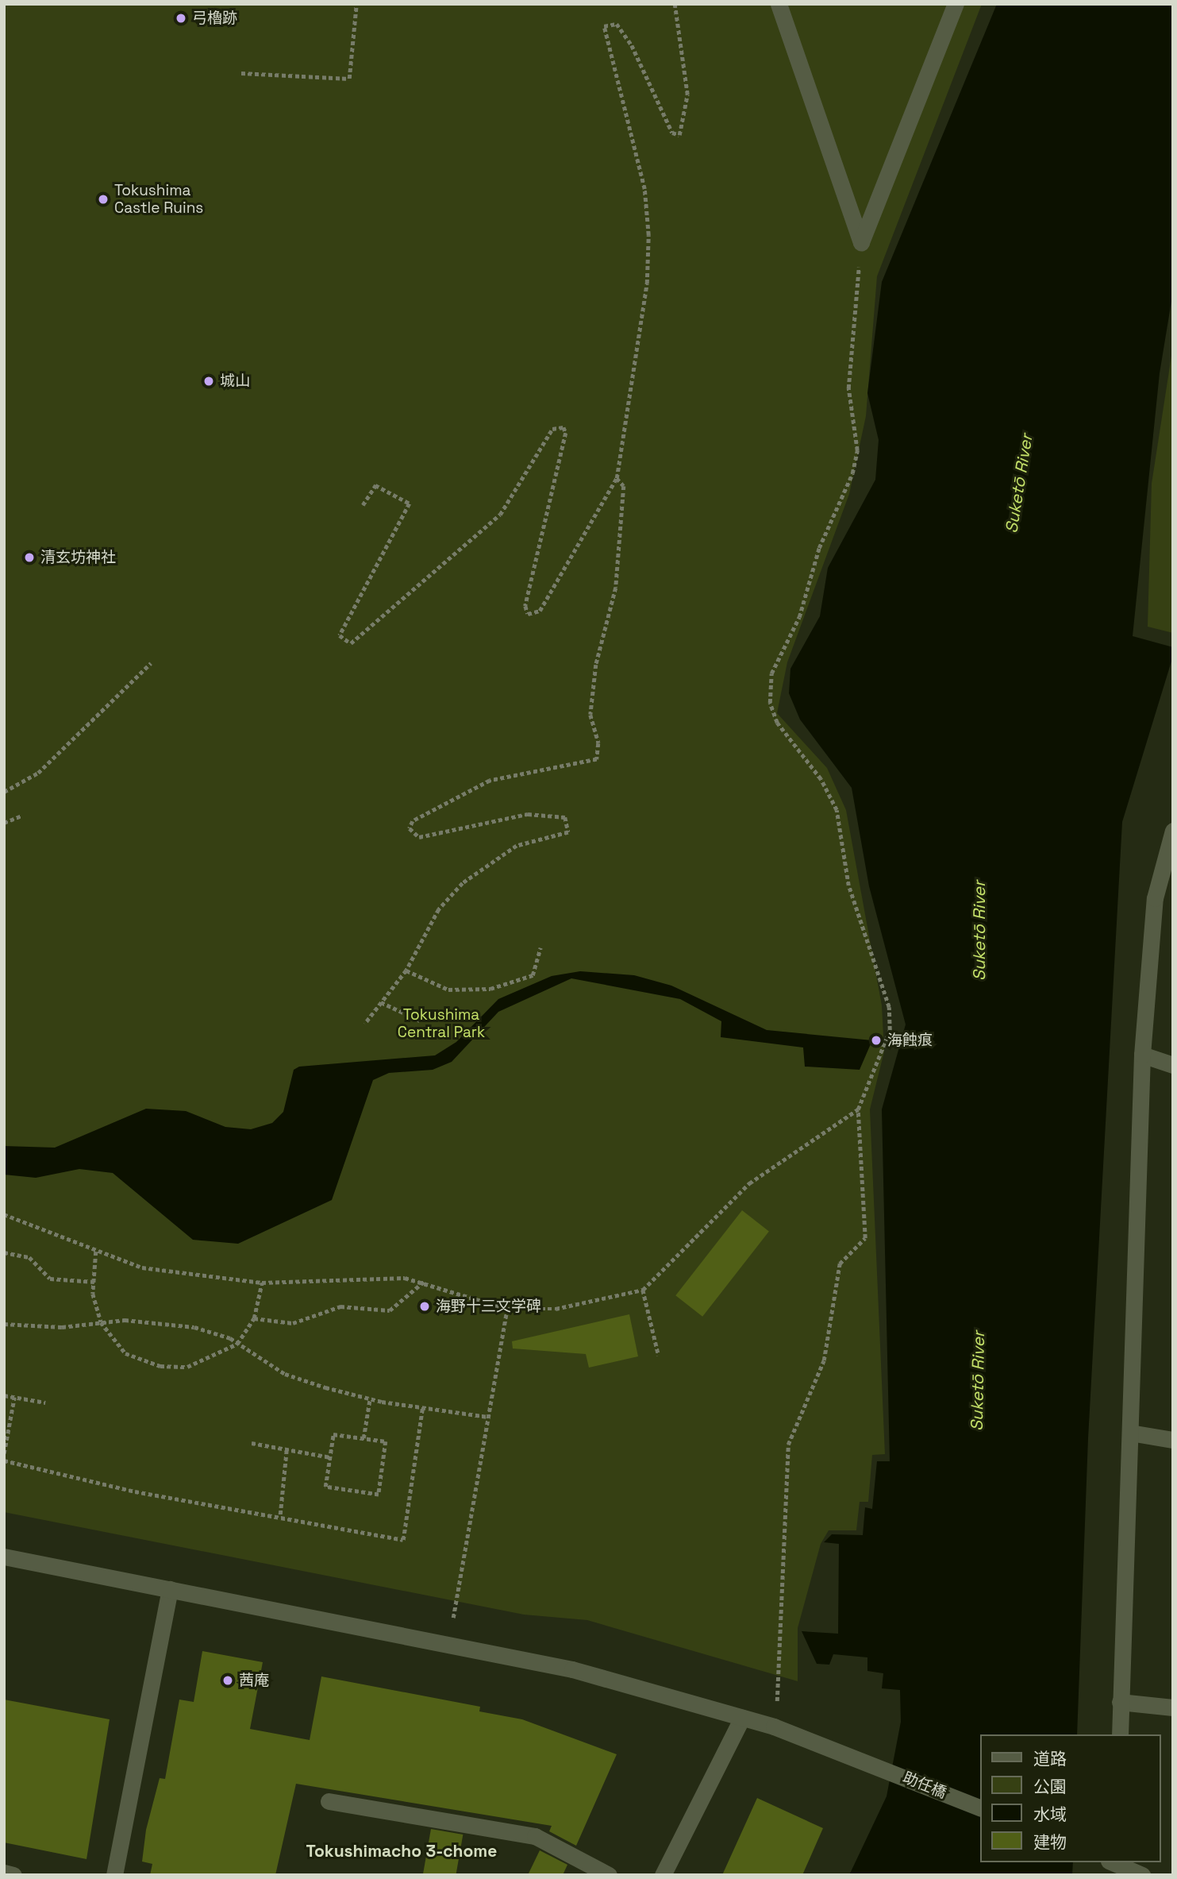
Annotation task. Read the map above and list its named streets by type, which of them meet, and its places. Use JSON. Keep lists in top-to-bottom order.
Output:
{
  "streets": {
    "street": ["助任橋"]
  },
  "districts": ["Tokushimacho 3-chome"],
  "water": ["Suketō River"],
  "parks": ["Tokushima Central Park"],
  "places": [
    "弓櫓跡",
    "Tokushima Castle Ruins",
    "城山",
    "清玄坊神社",
    "海蝕痕",
    "海野十三文学碑",
    "茜庵"
  ],
  "legend": [
    "道路",
    "公園",
    "水域",
    "建物"
  ]
}
